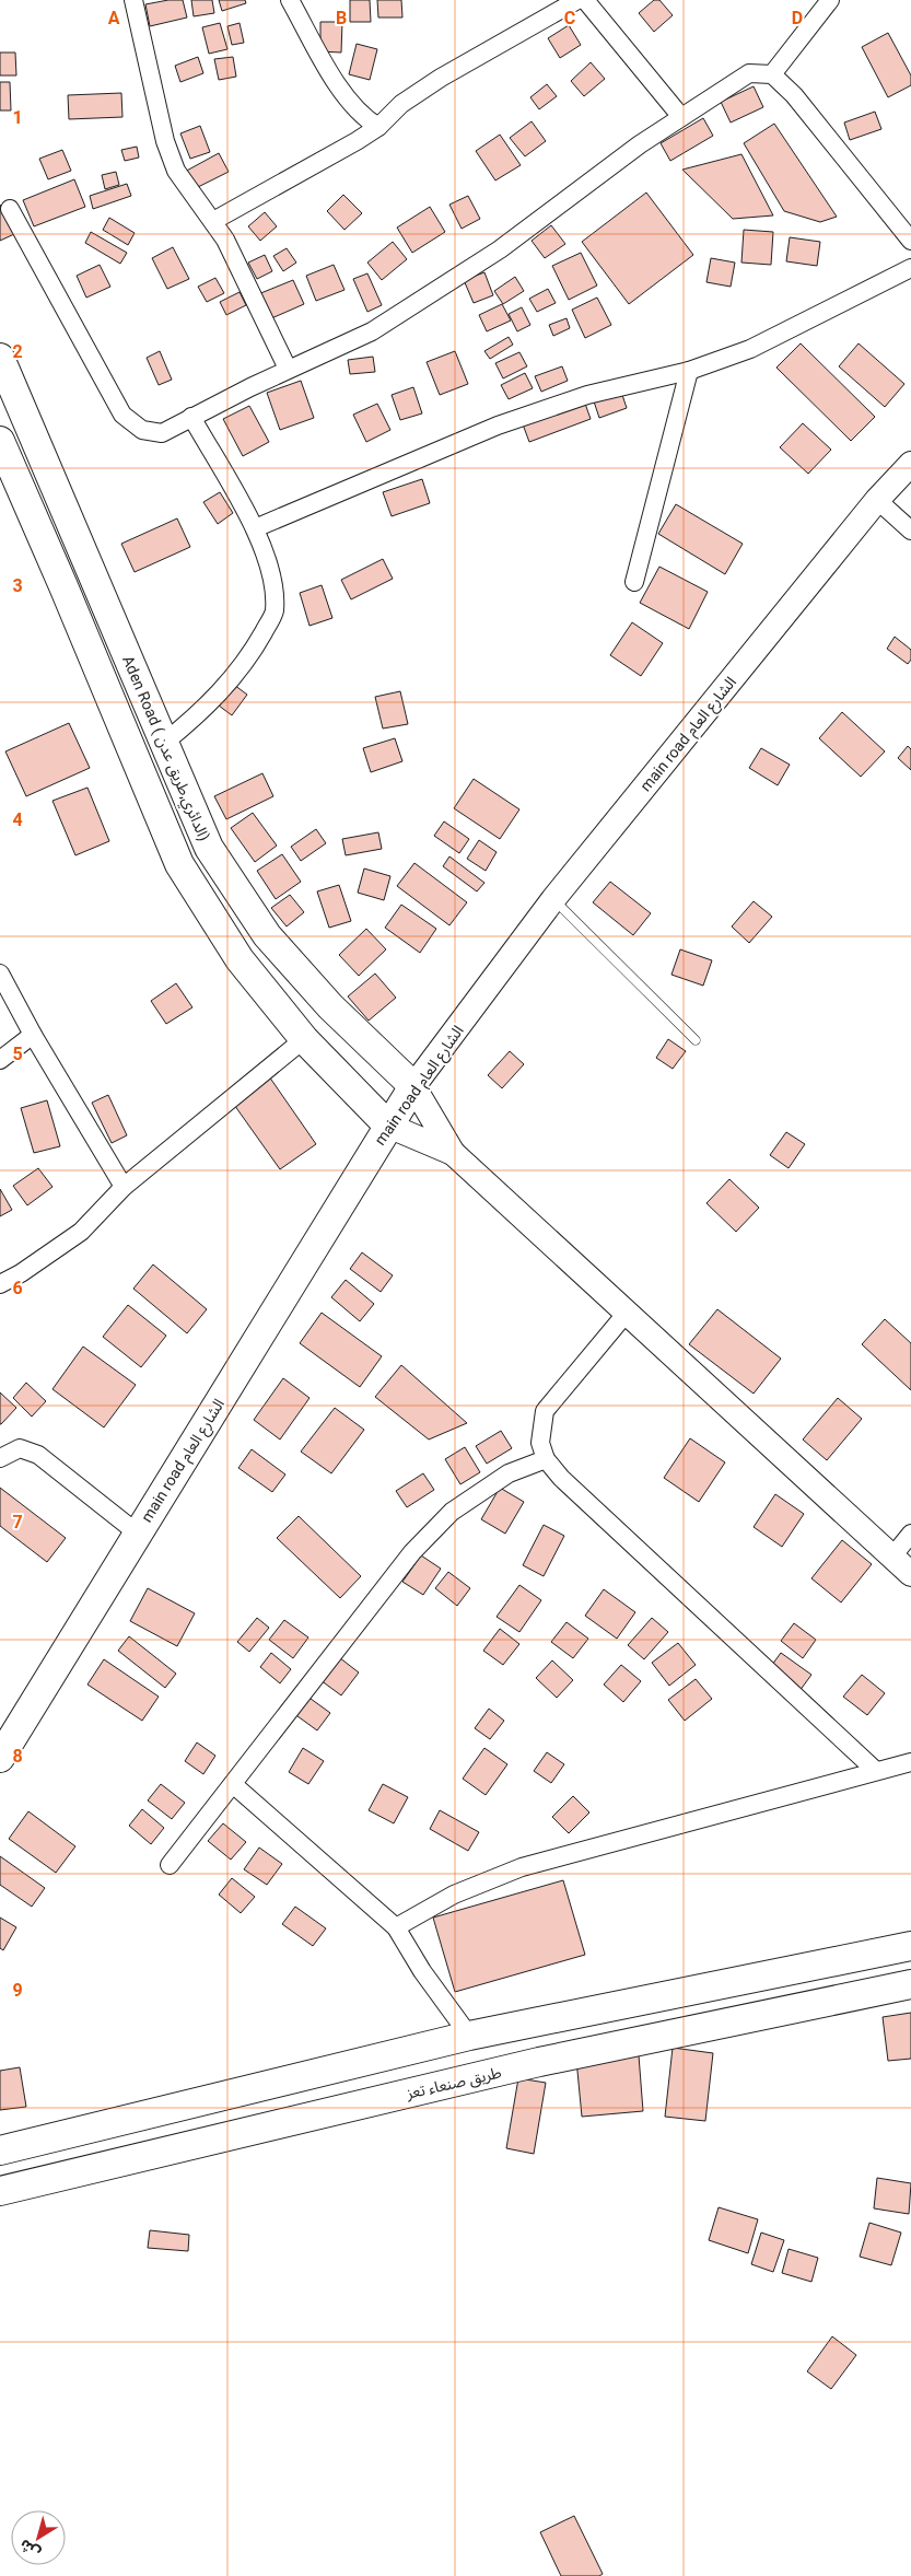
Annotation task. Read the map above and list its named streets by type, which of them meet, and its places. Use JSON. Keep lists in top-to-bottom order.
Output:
{
  "streets": {
    "highway": ["main road الشارع العام", "Aden Road ( الدائري,طريق عدن)", "طريق صنعاء تعز"]
  },
  "crossings": [
    ["main road الشارع العام", "Aden Road ( الدائري,طريق عدن)"]
  ],
  "north": "bottom left",
  "grid": {
    "columns": [
      "A",
      "B",
      "C",
      "D"
    ],
    "rows": [
      "1",
      "2",
      "3",
      "4",
      "5",
      "6",
      "7",
      "8",
      "9"
    ]
  }
}
